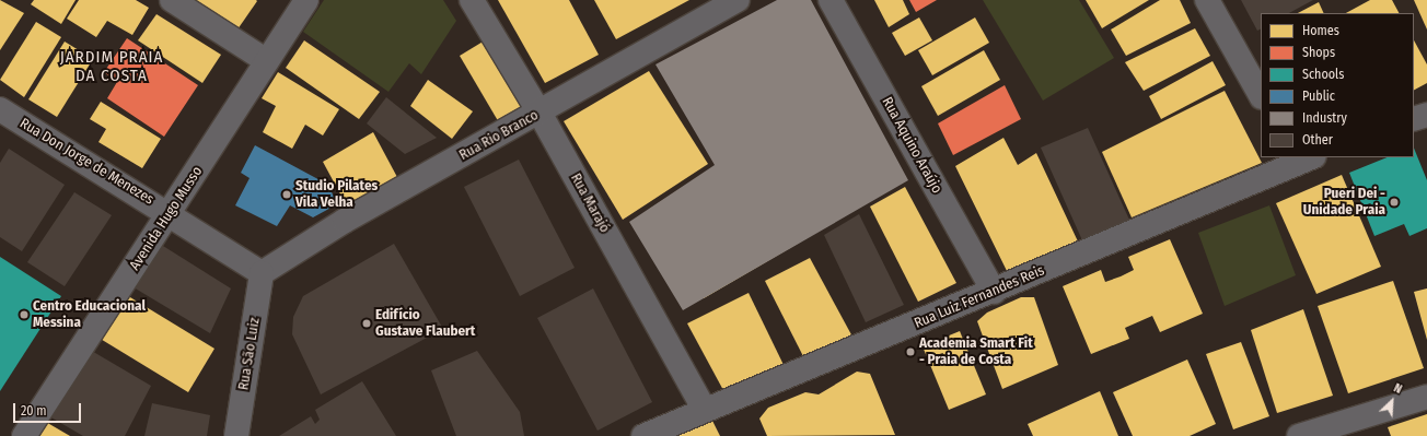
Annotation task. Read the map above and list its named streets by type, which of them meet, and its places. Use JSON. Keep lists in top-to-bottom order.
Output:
{
  "streets": {
    "street": [
      "Rua Rio Branco",
      "Rua Aquino Araújo",
      "Rua Don Jorge de Menezes",
      "Rua Marajó",
      "Avenida Hugo Musso",
      "Rua Luiz Fernandes Reis",
      "Rua São Luiz"
    ]
  },
  "crossings": [
    ["Rua Rio Branco", "Rua Don Jorge de Menezes"],
    ["Rua Rio Branco", "Rua Marajó"],
    ["Rua Rio Branco", "Rua São Luiz"],
    ["Rua Aquino Araújo", "Rua Luiz Fernandes Reis"],
    ["Rua Don Jorge de Menezes", "Avenida Hugo Musso"],
    ["Rua Don Jorge de Menezes", "Rua São Luiz"],
    ["Rua Marajó", "Rua Luiz Fernandes Reis"]
  ],
  "districts": ["JARDIM PRAIA DA COSTA"],
  "places": [
    "Studio Pilates Vila Velha",
    "Pueri Dei - Unidade Praia",
    "Centro Educacional Messina",
    "Edifício Gustave Flaubert",
    "Academia Smart Fit - Praia de Costa"
  ],
  "legend": [
    "Homes",
    "Shops",
    "Schools",
    "Public",
    "Industry",
    "Other"
  ],
  "scale_bar": "20 m",
  "north": "top right"
}
